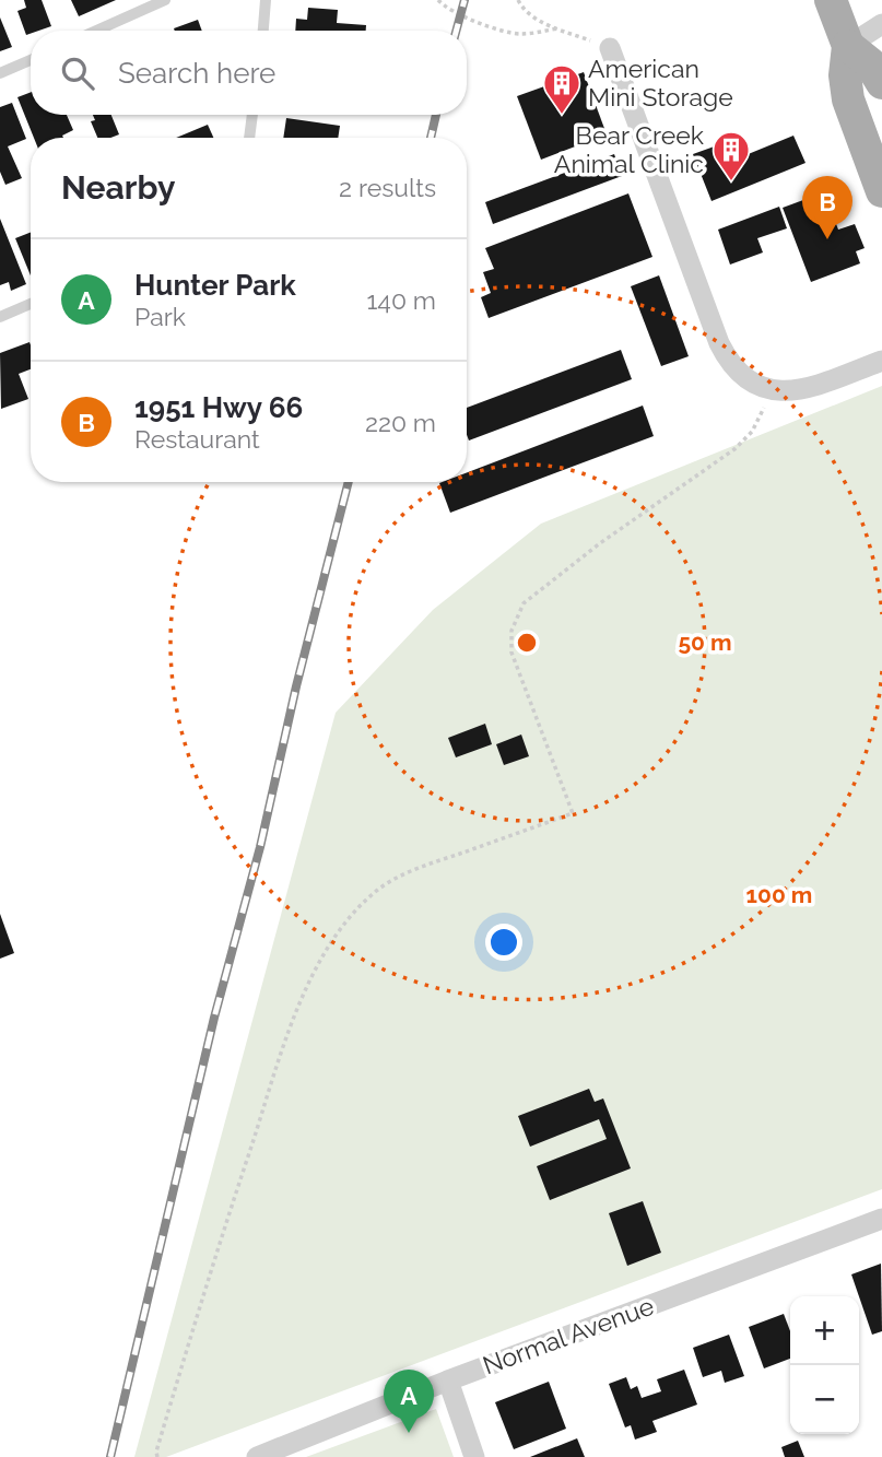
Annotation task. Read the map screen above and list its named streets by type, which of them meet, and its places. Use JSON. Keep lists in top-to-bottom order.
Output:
{
  "streets": {
    "street": ["Normal Avenue"]
  },
  "places": {
    "building": ["American Mini Storage", "Bear Creek Animal Clinic"]
  },
  "page": {
    "search": "Search here",
    "heading": ["Nearby", "2 results"],
    "pins": ["B", "A"],
    "list": [
      {
        "mark": "A",
        "name": "Hunter Park",
        "note": "Park",
        "value": "140 m"
      },
      {
        "mark": "B",
        "name": "1951 Hwy 66",
        "note": "Restaurant",
        "value": "220 m"
      }
    ],
    "map_buttons": ["+", "−"]
  },
  "rings": ["50 m", "100 m"]
}
